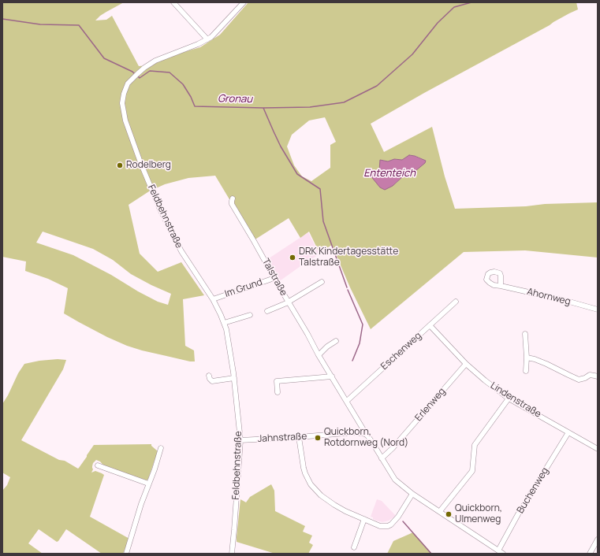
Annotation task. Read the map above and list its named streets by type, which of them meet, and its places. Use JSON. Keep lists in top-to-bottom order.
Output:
{
  "streets": {
    "street": [
      "Feldbehnstraße",
      "Talstraße",
      "Im Grund",
      "Ahornweg",
      "Eschenweg",
      "Lindenstraße",
      "Erlenweg",
      "Jahnstraße",
      "Buchenweg"
    ]
  },
  "crossings": [
    ["Feldbehnstraße", "Im Grund"],
    ["Feldbehnstraße", "Jahnstraße"],
    ["Talstraße", "Im Grund"],
    ["Talstraße", "Eschenweg"],
    ["Talstraße", "Jahnstraße"],
    ["Eschenweg", "Lindenstraße"],
    ["Lindenstraße", "Erlenweg"],
    ["Lindenstraße", "Buchenweg"]
  ],
  "water": ["Gronau", "Ententeich"],
  "places": [
    "Rodelberg",
    "DRK Kindertagesstätte Talstraße",
    "Quickborn, Rotdornweg (Nord)",
    "Quickborn, Ulmenweg"
  ]
}
